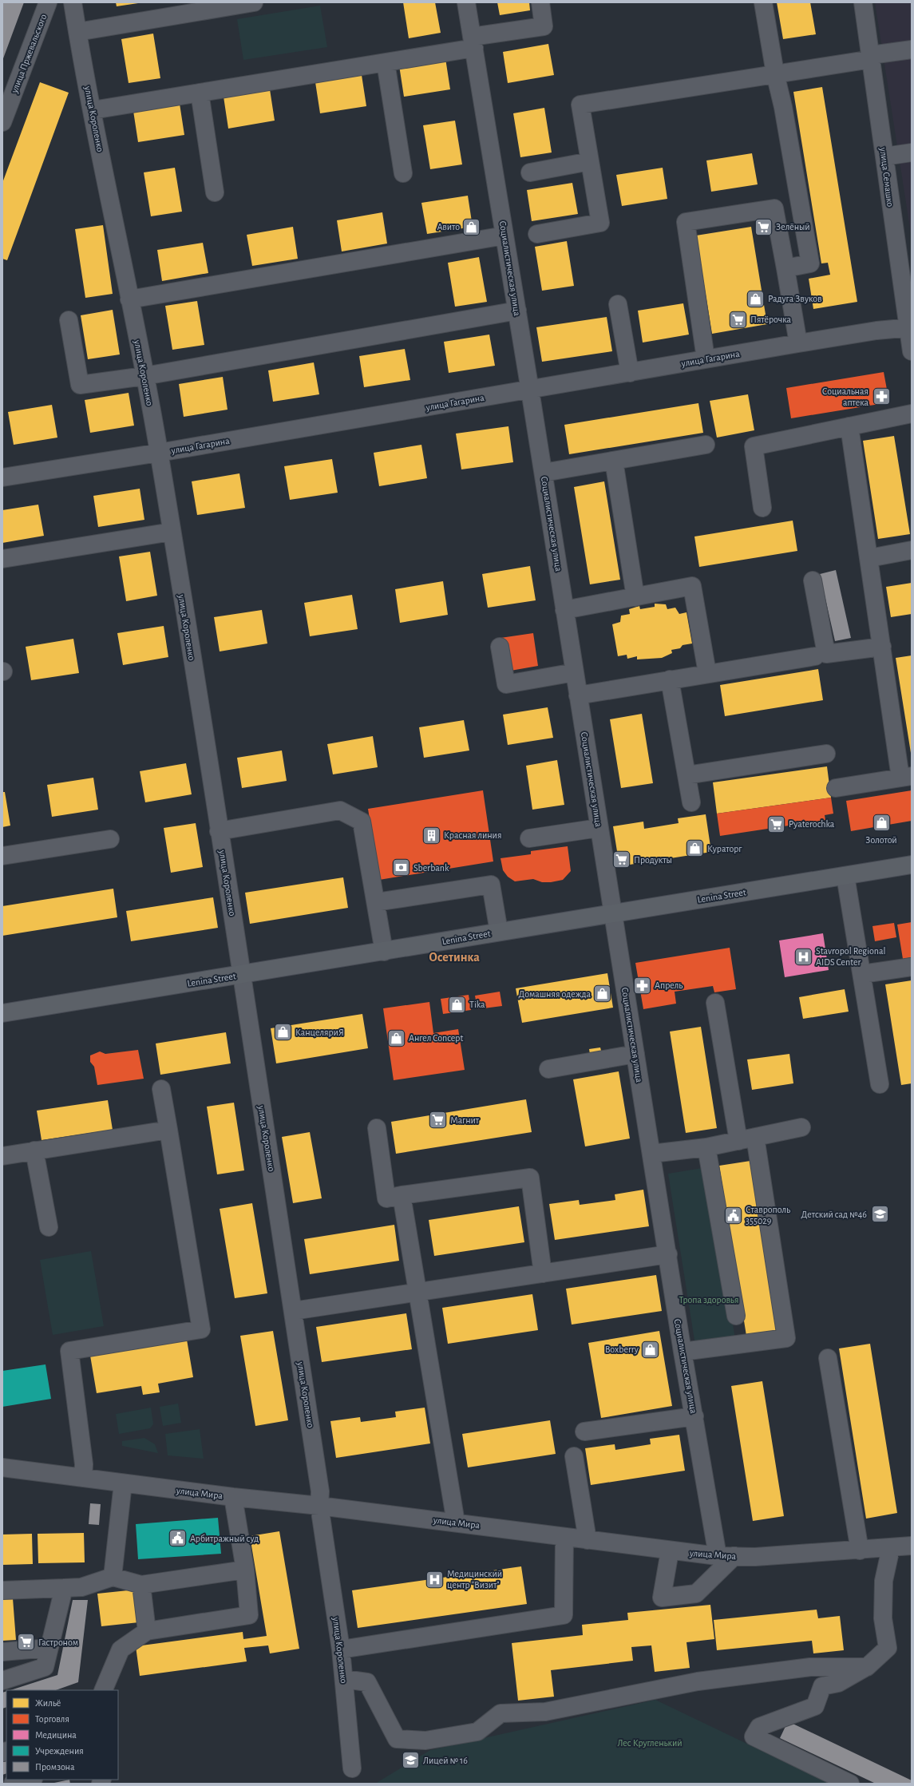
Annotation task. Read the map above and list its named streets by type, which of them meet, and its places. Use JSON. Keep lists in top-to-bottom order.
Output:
{
  "streets": {
    "main road": ["Lenina Street"],
    "street": [
      "улица Пржевальского",
      "улица Короленко",
      "улица Семашко",
      "Социалистическая улица",
      "улица Гагарина",
      "улица Мира"
    ]
  },
  "crossings": [
    ["улица Короленко", "улица Гагарина"],
    ["улица Короленко", "Lenina Street"],
    ["улица Короленко", "улица Мира"],
    ["улица Семашко", "улица Гагарина"],
    ["Социалистическая улица", "улица Гагарина"],
    ["Социалистическая улица", "Lenina Street"],
    ["Социалистическая улица", "улица Мира"]
  ],
  "districts": ["Осетинка"],
  "parks": ["Тропа здоровья", "Лес Кругленький"],
  "places": {
    "shop": [
      "Авито",
      "Радуга Звуков",
      "Золотой",
      "Кураторг",
      "Домашняя одежда",
      "Tika",
      "КанцеляриЯ",
      "Ангел Concept",
      "Boxberry"
    ],
    "supermarket": [
      "Зелёный",
      "Пятёрочка",
      "Pyaterochka",
      "Продукты",
      "Магнит",
      "Гастроном"
    ],
    "pharmacy": ["Социальная аптека", "Апрель"],
    "building": ["Красная линия"],
    "bank": ["Sberbank"],
    "hospital": ["Stavropol Regional AIDS Center", "Медицинский центр \"Визит\""],
    "school or university": ["Детский сад №46", "Лицей № 16"],
    "public building": ["Ставрополь 355029", "Арбитражный суд"]
  },
  "legend": [
    "Жильё",
    "Торговля",
    "Медицина",
    "Учреждения",
    "Промзона"
  ]
}
